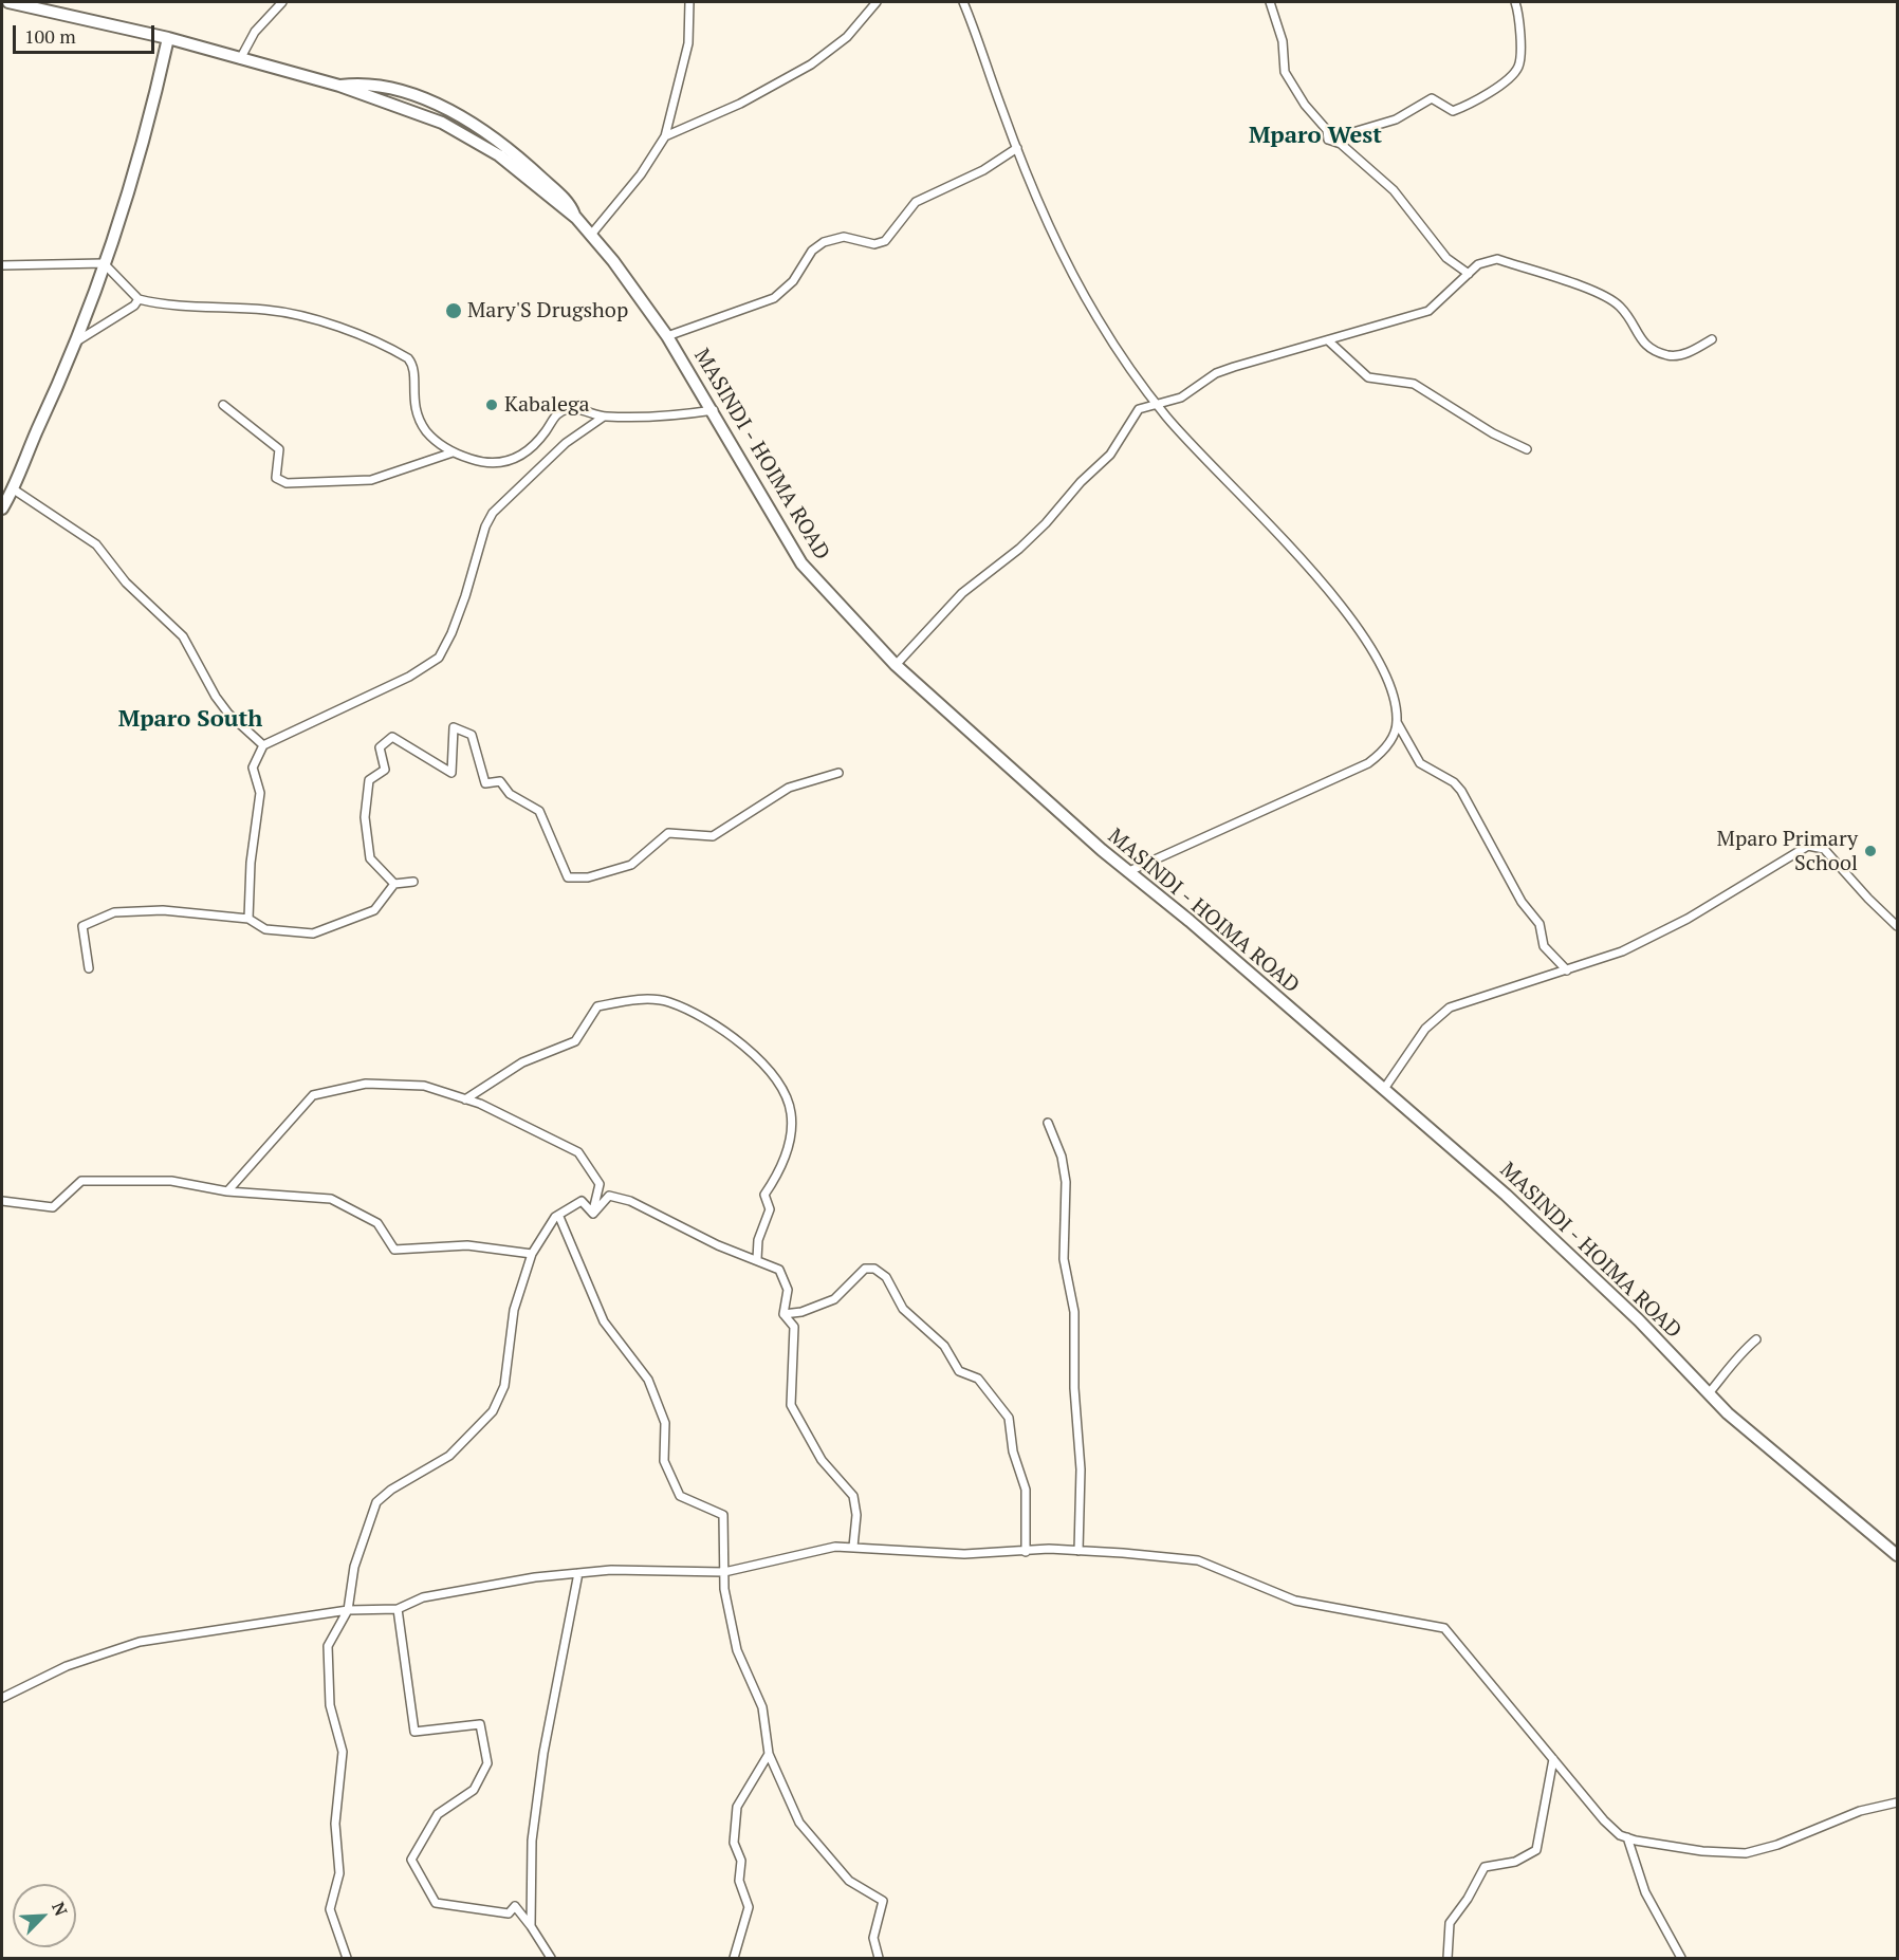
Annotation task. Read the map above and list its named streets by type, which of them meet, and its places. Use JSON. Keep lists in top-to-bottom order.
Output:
{
  "streets": {
    "main road": ["MASINDI - HOIMA ROAD"]
  },
  "districts": ["Mparo West", "Mparo South"],
  "places": ["Mary'S Drugshop", "Kabalega", "Mparo Primary School"],
  "scale_bar": "100 m",
  "north": "top right"
}
